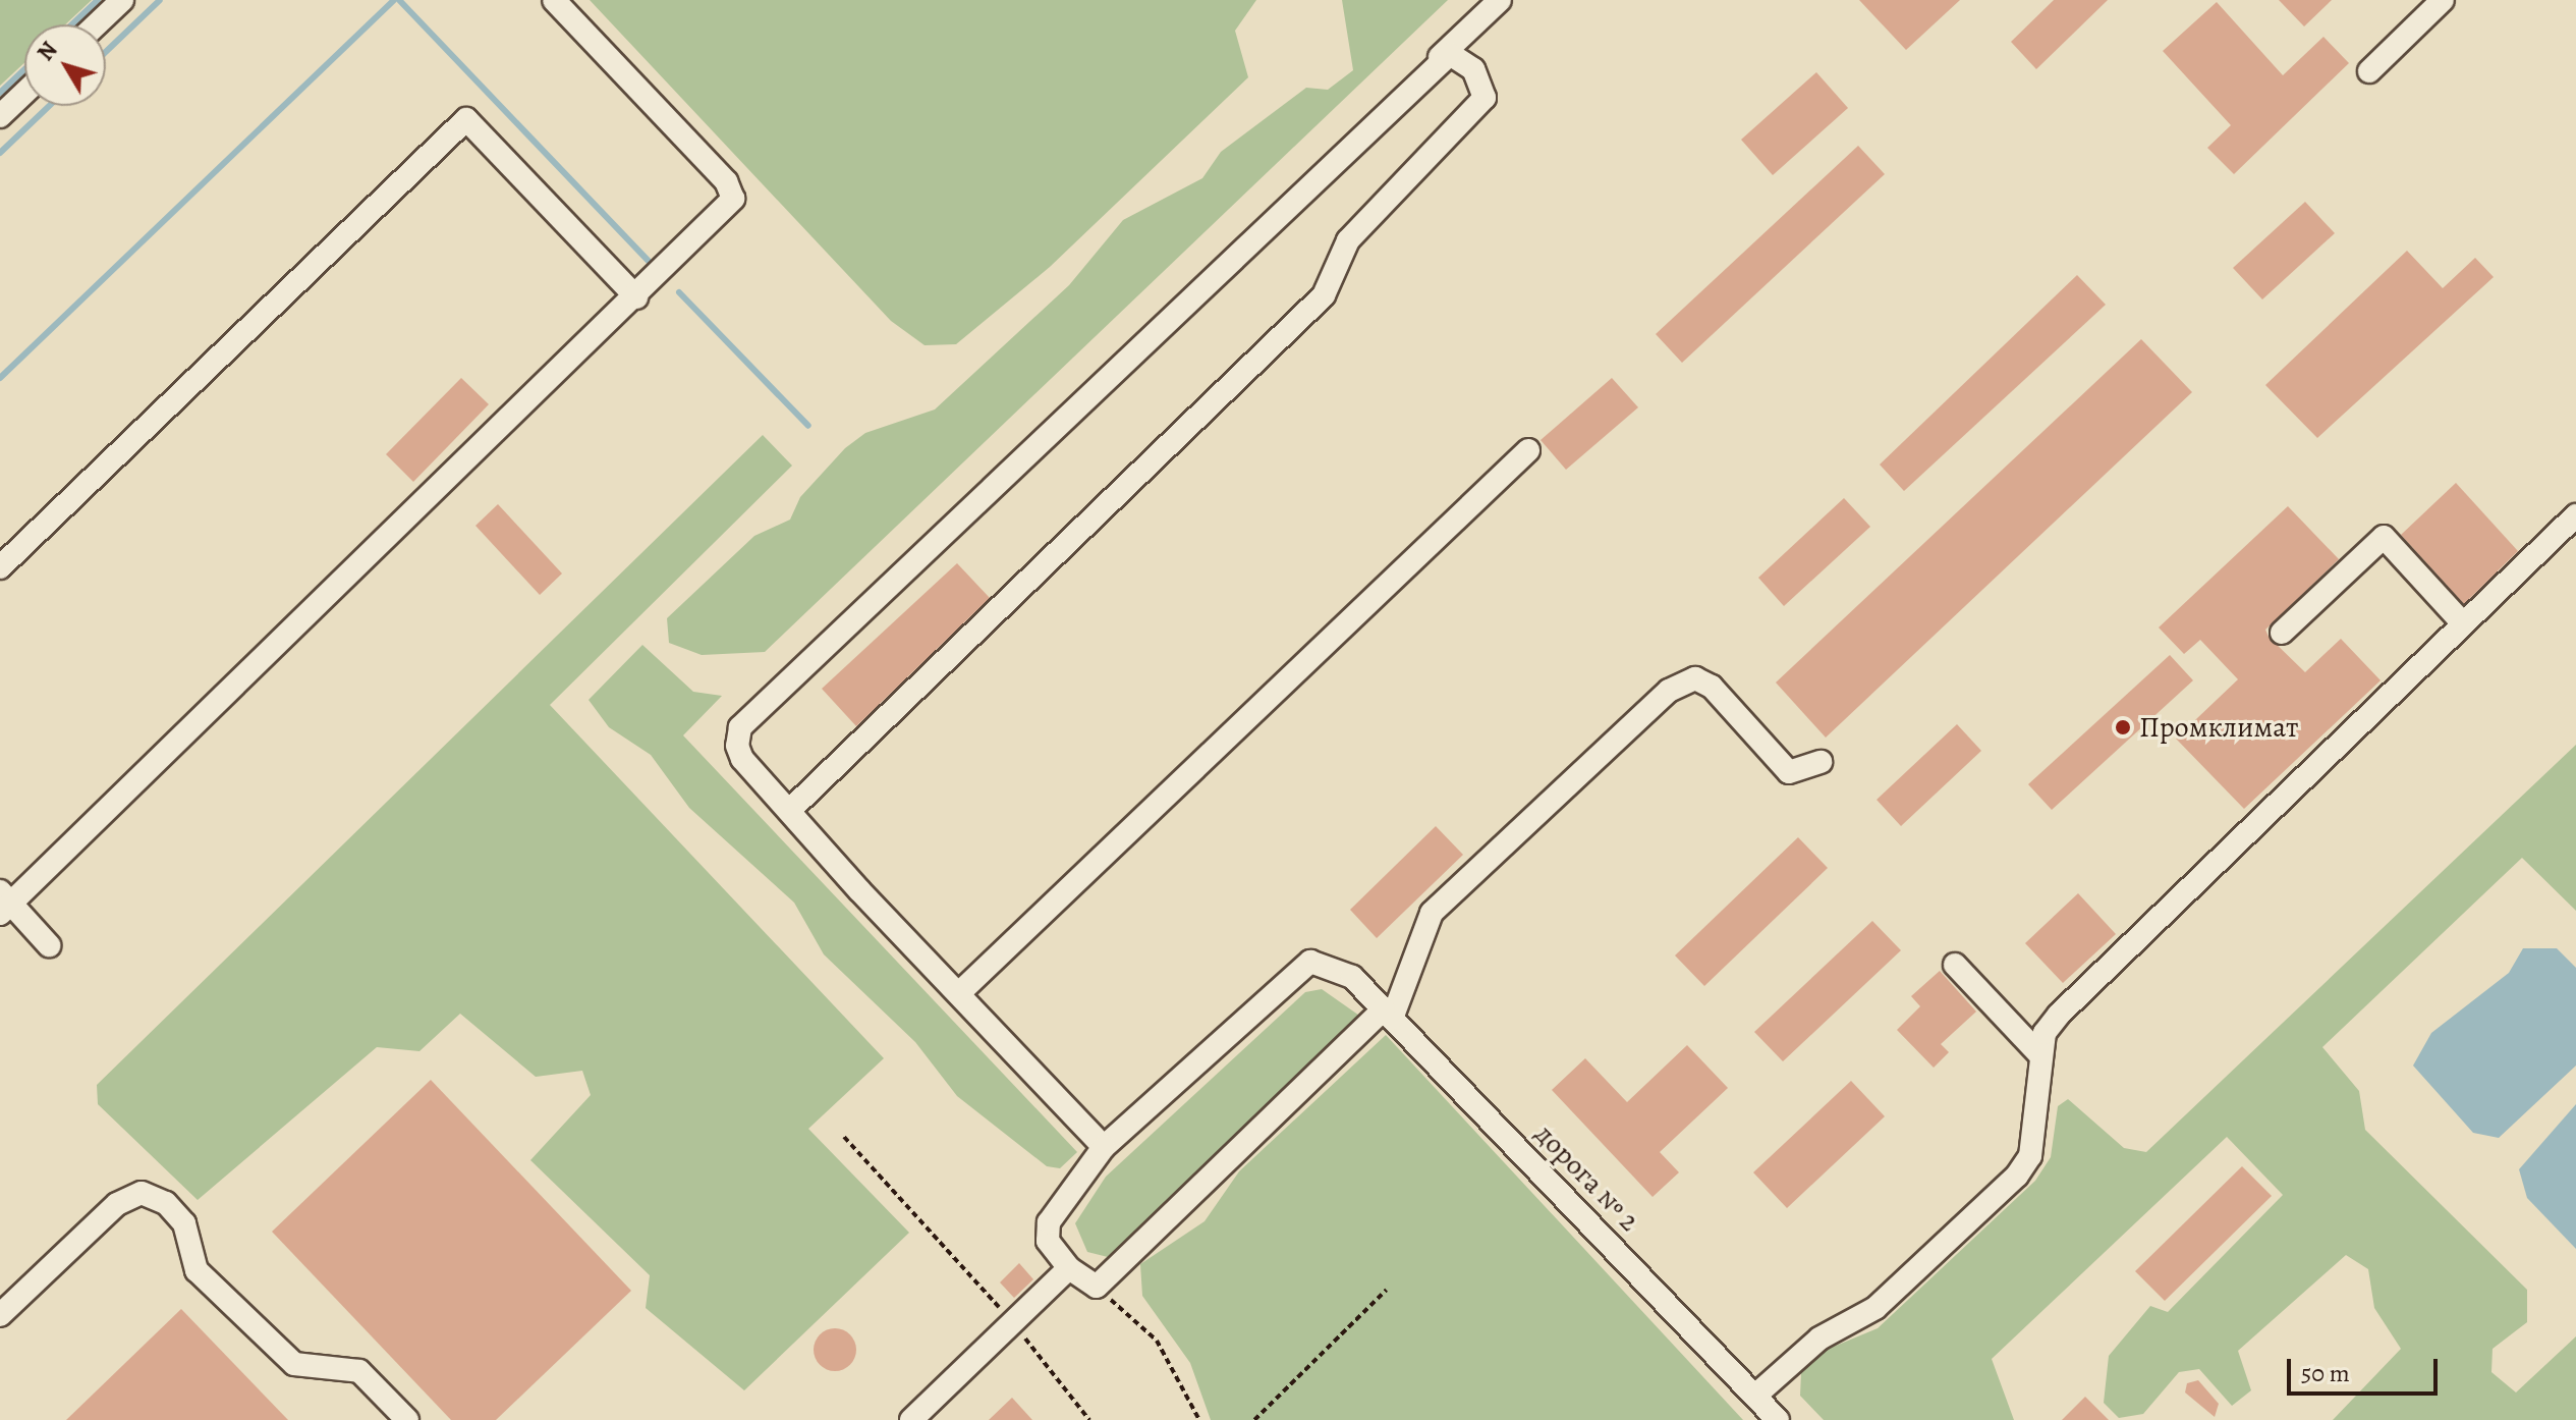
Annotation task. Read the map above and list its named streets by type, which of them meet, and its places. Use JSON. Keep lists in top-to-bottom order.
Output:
{
  "streets": {
    "street": ["дорога № 2"]
  },
  "places": ["Промклимат"],
  "scale_bar": "50 m",
  "north": "top left"
}
